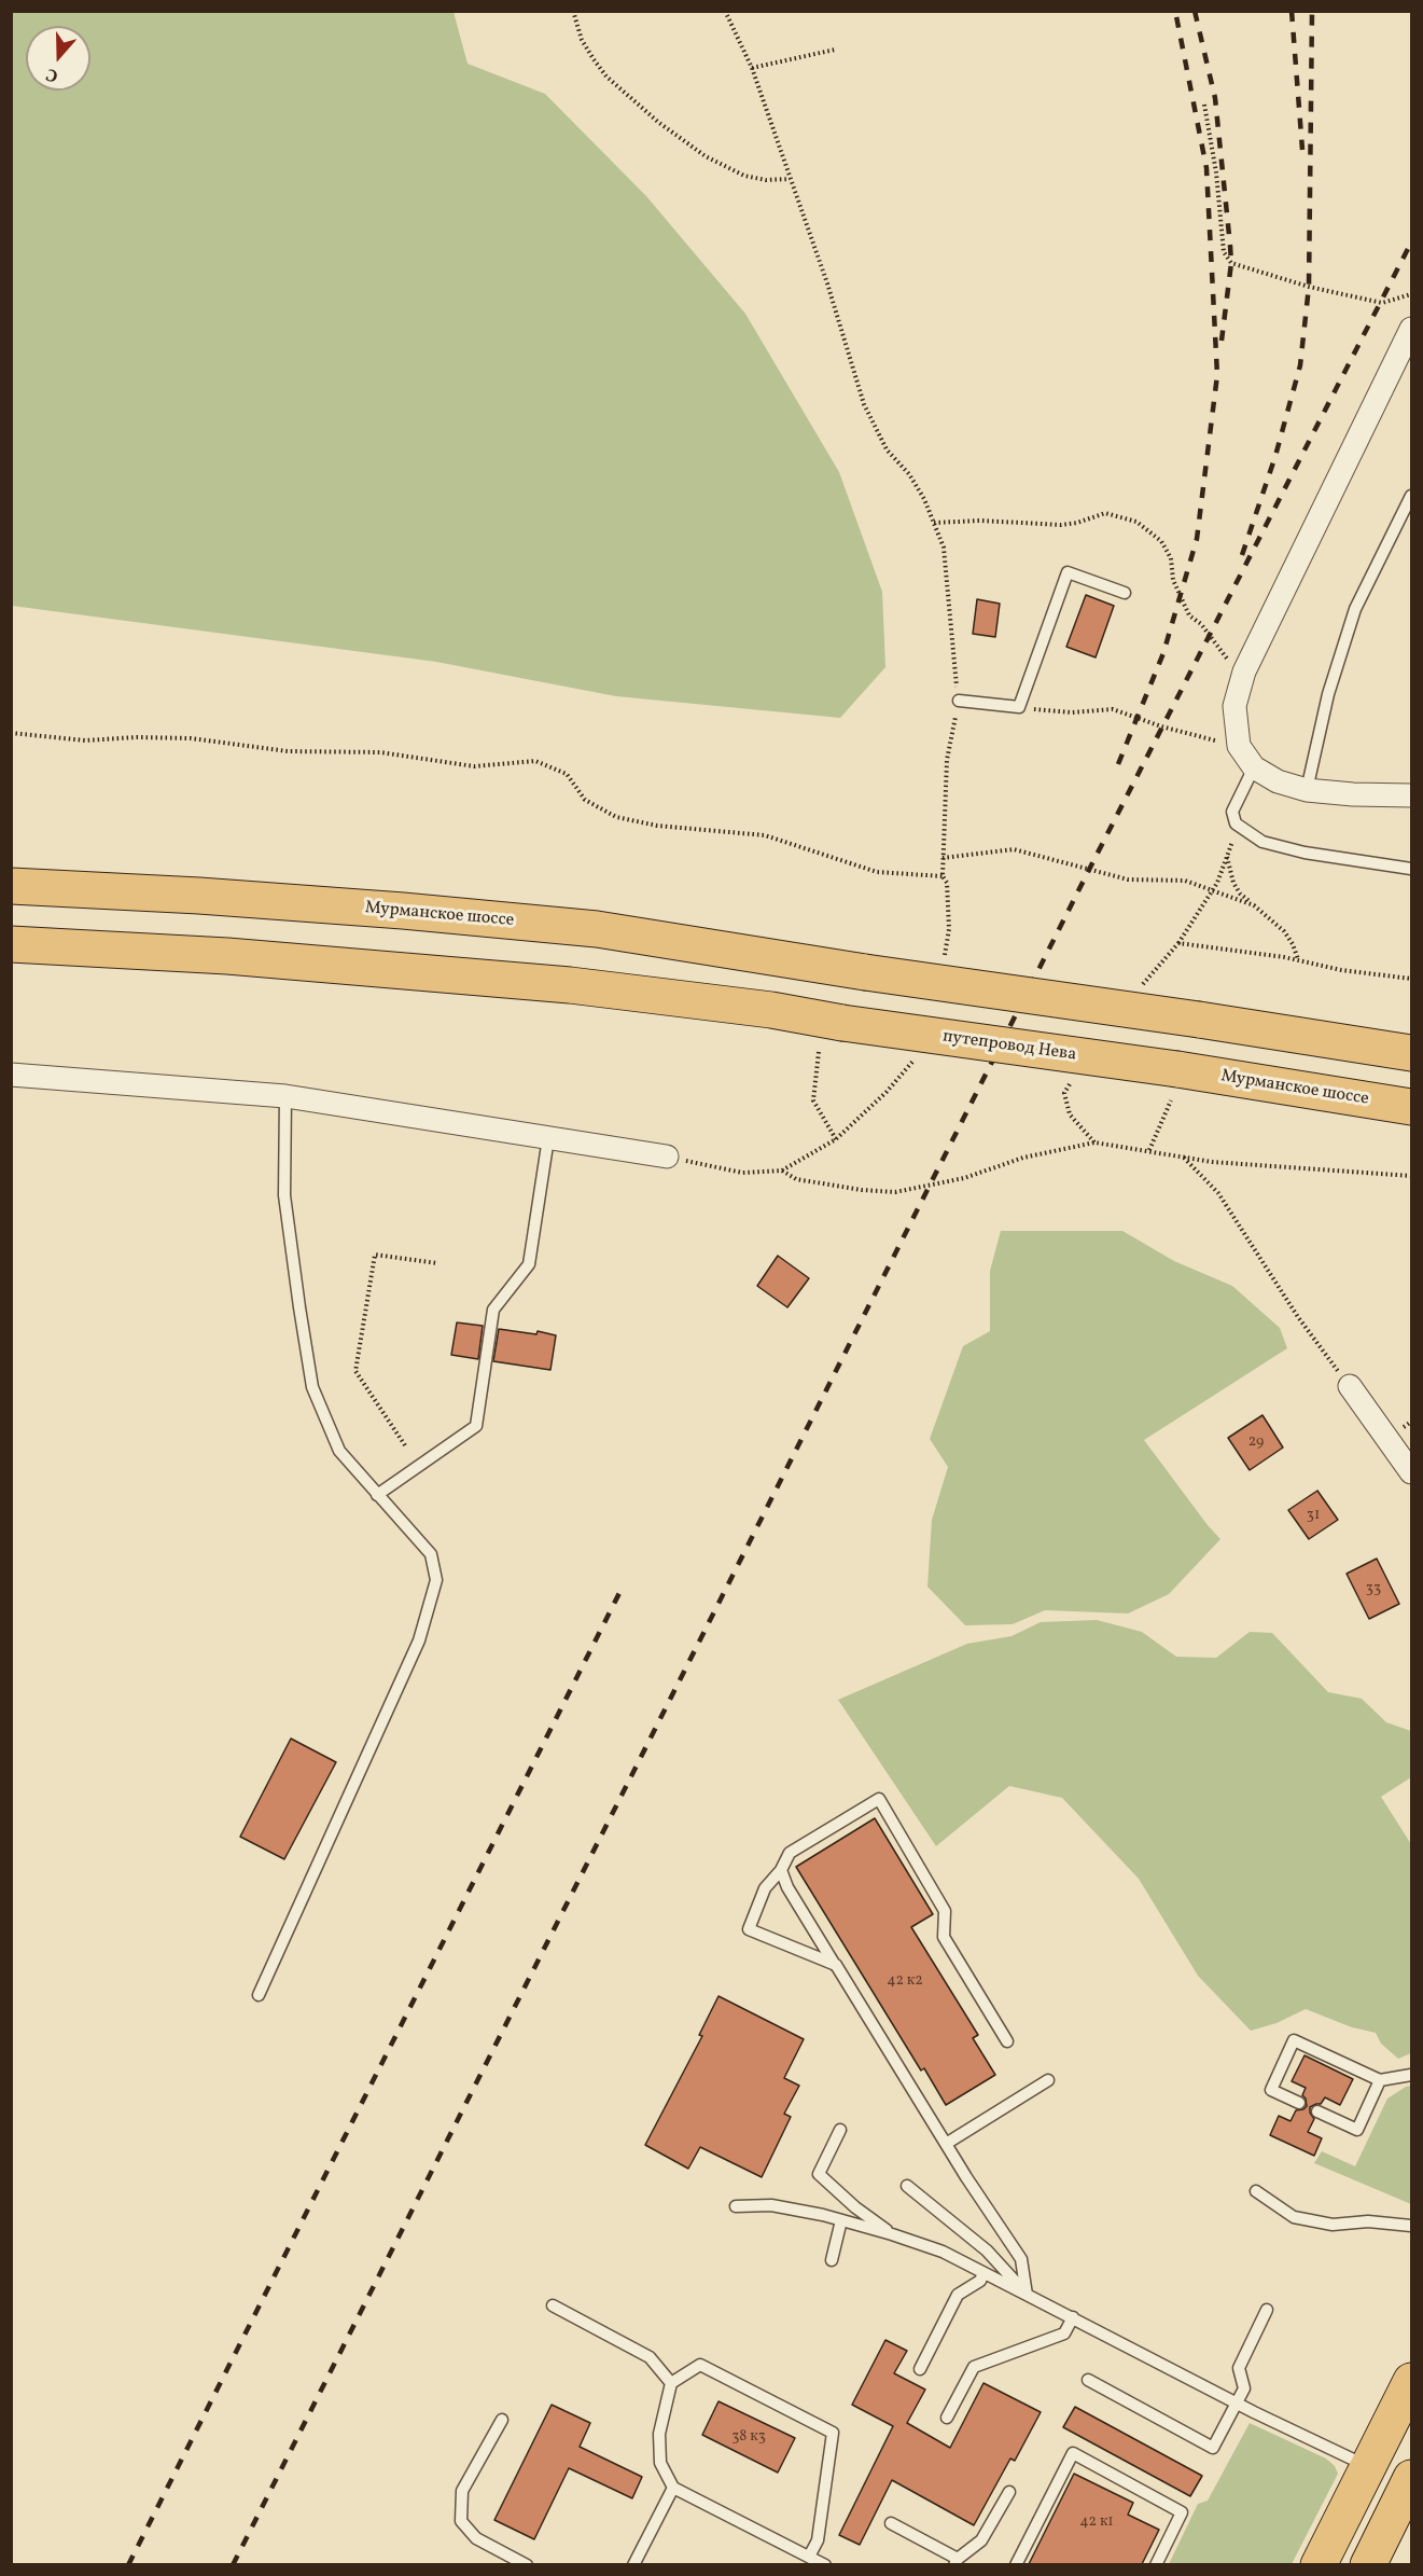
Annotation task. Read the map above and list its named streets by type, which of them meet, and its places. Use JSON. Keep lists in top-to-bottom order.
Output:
{
  "streets": {
    "main road": ["Мурманское шоссе", "путепровод Нева"]
  },
  "crossings": [
    ["Мурманское шоссе", "путепровод Нева"]
  ],
  "house_numbers": [
    "29",
    "31",
    "33",
    "42 к2",
    "38 к3",
    "42 к1"
  ],
  "north": "bottom"
}
